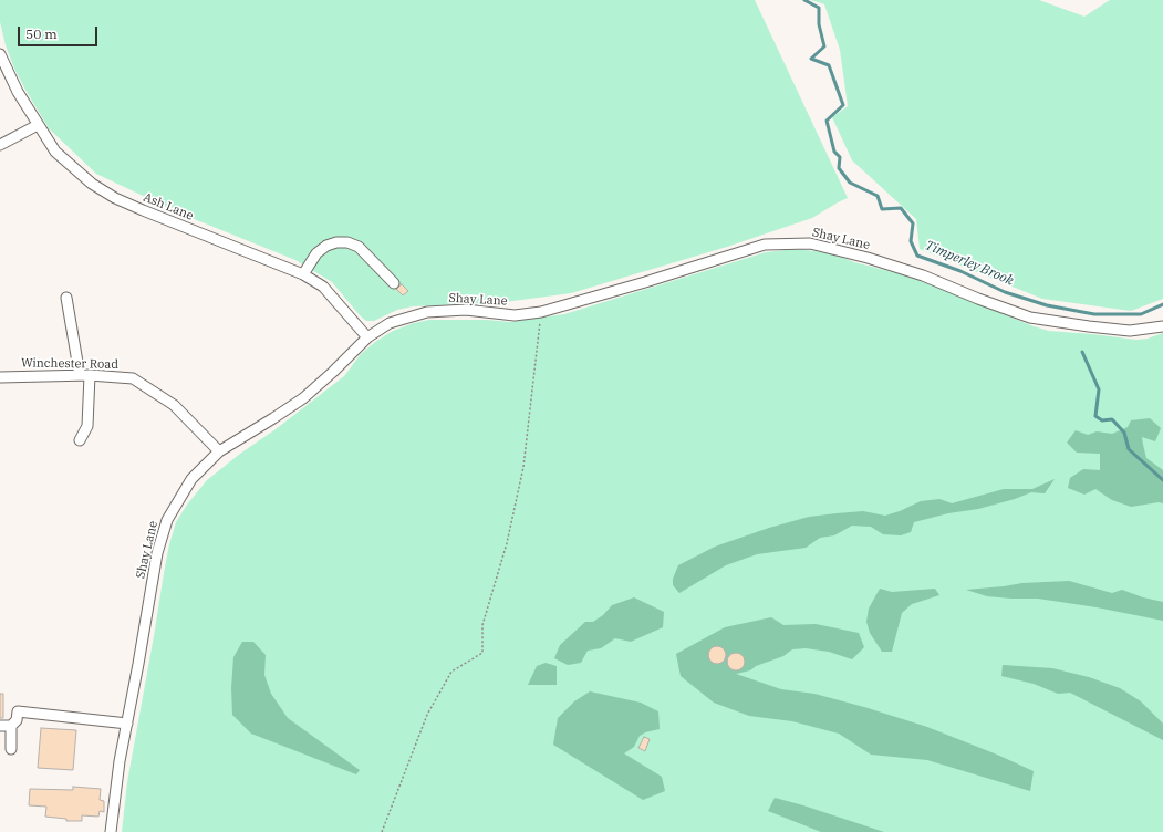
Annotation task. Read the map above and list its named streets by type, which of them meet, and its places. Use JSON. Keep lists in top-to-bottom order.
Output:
{
  "streets": {
    "street": ["Ash Lane", "Shay Lane", "Winchester Road"]
  },
  "crossings": [
    ["Ash Lane", "Shay Lane"],
    ["Shay Lane", "Winchester Road"]
  ],
  "water": ["Timperley Brook"],
  "scale_bar": "50 m"
}
